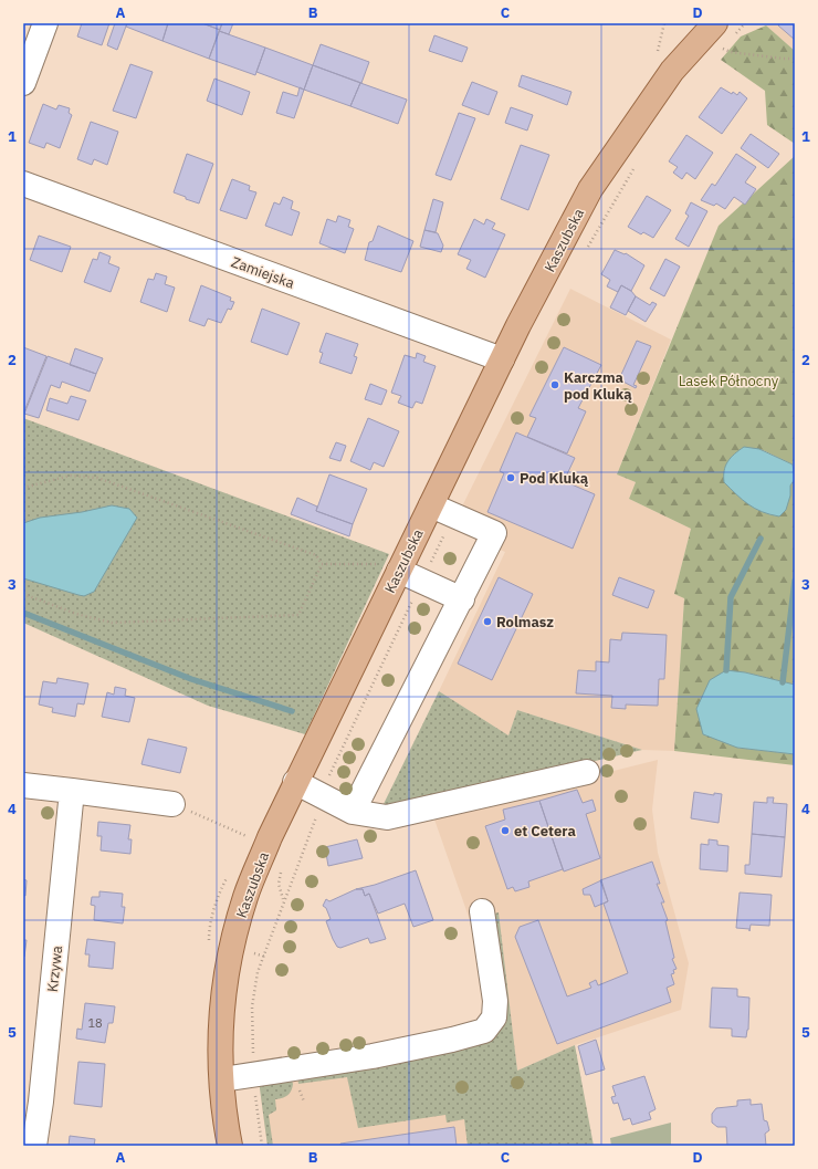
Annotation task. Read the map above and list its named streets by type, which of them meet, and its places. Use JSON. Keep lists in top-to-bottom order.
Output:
{
  "streets": {
    "main road": ["Kaszubska"],
    "street": ["Zamiejska", "Krzywa"]
  },
  "crossings": [
    ["Kaszubska", "Zamiejska"]
  ],
  "parks": ["Lasek Północny"],
  "places": [
    "Karczma pod Kluką",
    "Pod Kluką",
    "Rolmasz",
    "et Cetera"
  ],
  "house_numbers": ["18"],
  "grid": {
    "columns": [
      "A",
      "B",
      "C",
      "D"
    ],
    "rows": [
      "1",
      "2",
      "3",
      "4",
      "5"
    ]
  }
}
